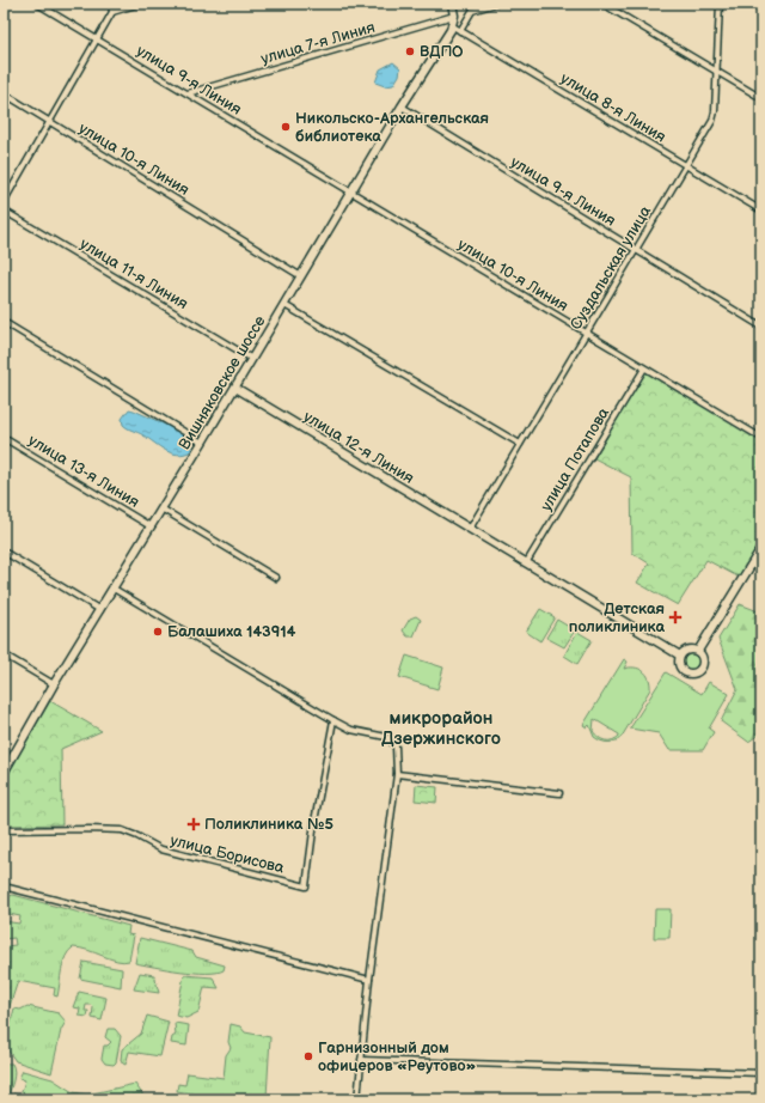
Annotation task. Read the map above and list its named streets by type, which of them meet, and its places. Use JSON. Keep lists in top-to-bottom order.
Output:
{
  "streets": {
    "street": [
      "улица 7-я Линия",
      "улица 9-я Линия",
      "улица 8-я Линия",
      "улица 10-я Линия",
      "Суздальская улица",
      "улица 11-я Линия",
      "Вишняковское шоссе",
      "улица 12-я Линия",
      "улица Потапова",
      "улица 13-я Линия",
      "улица Борисова"
    ]
  },
  "crossings": [
    ["улица 7-я Линия", "улица 9-я Линия"],
    ["улица 7-я Линия", "Вишняковское шоссе"],
    ["улица 9-я Линия", "улица 10-я Линия"],
    ["улица 9-я Линия", "Суздальская улица"],
    ["улица 9-я Линия", "Вишняковское шоссе"],
    ["улица 8-я Линия", "Суздальская улица"],
    ["улица 8-я Линия", "Вишняковское шоссе"],
    ["улица 10-я Линия", "Суздальская улица"],
    ["улица 10-я Линия", "Вишняковское шоссе"],
    ["улица 10-я Линия", "улица Потапова"],
    ["Суздальская улица", "улица 12-я Линия"],
    ["улица 11-я Линия", "Вишняковское шоссе"],
    ["Вишняковское шоссе", "улица 12-я Линия"],
    ["Вишняковское шоссе", "улица 13-я Линия"],
    ["улица 12-я Линия", "улица Потапова"]
  ],
  "districts": ["микрорайон Дзержинского"],
  "places": {
    "other": [
      "ВДПО",
      "Никольско-Архангельская библиотека",
      "Балашиха 143914",
      "Гарнизонный дом офицеров «Реутово»"
    ],
    "health": ["Детская поликлиника", "Поликлиника №5"]
  }
}
